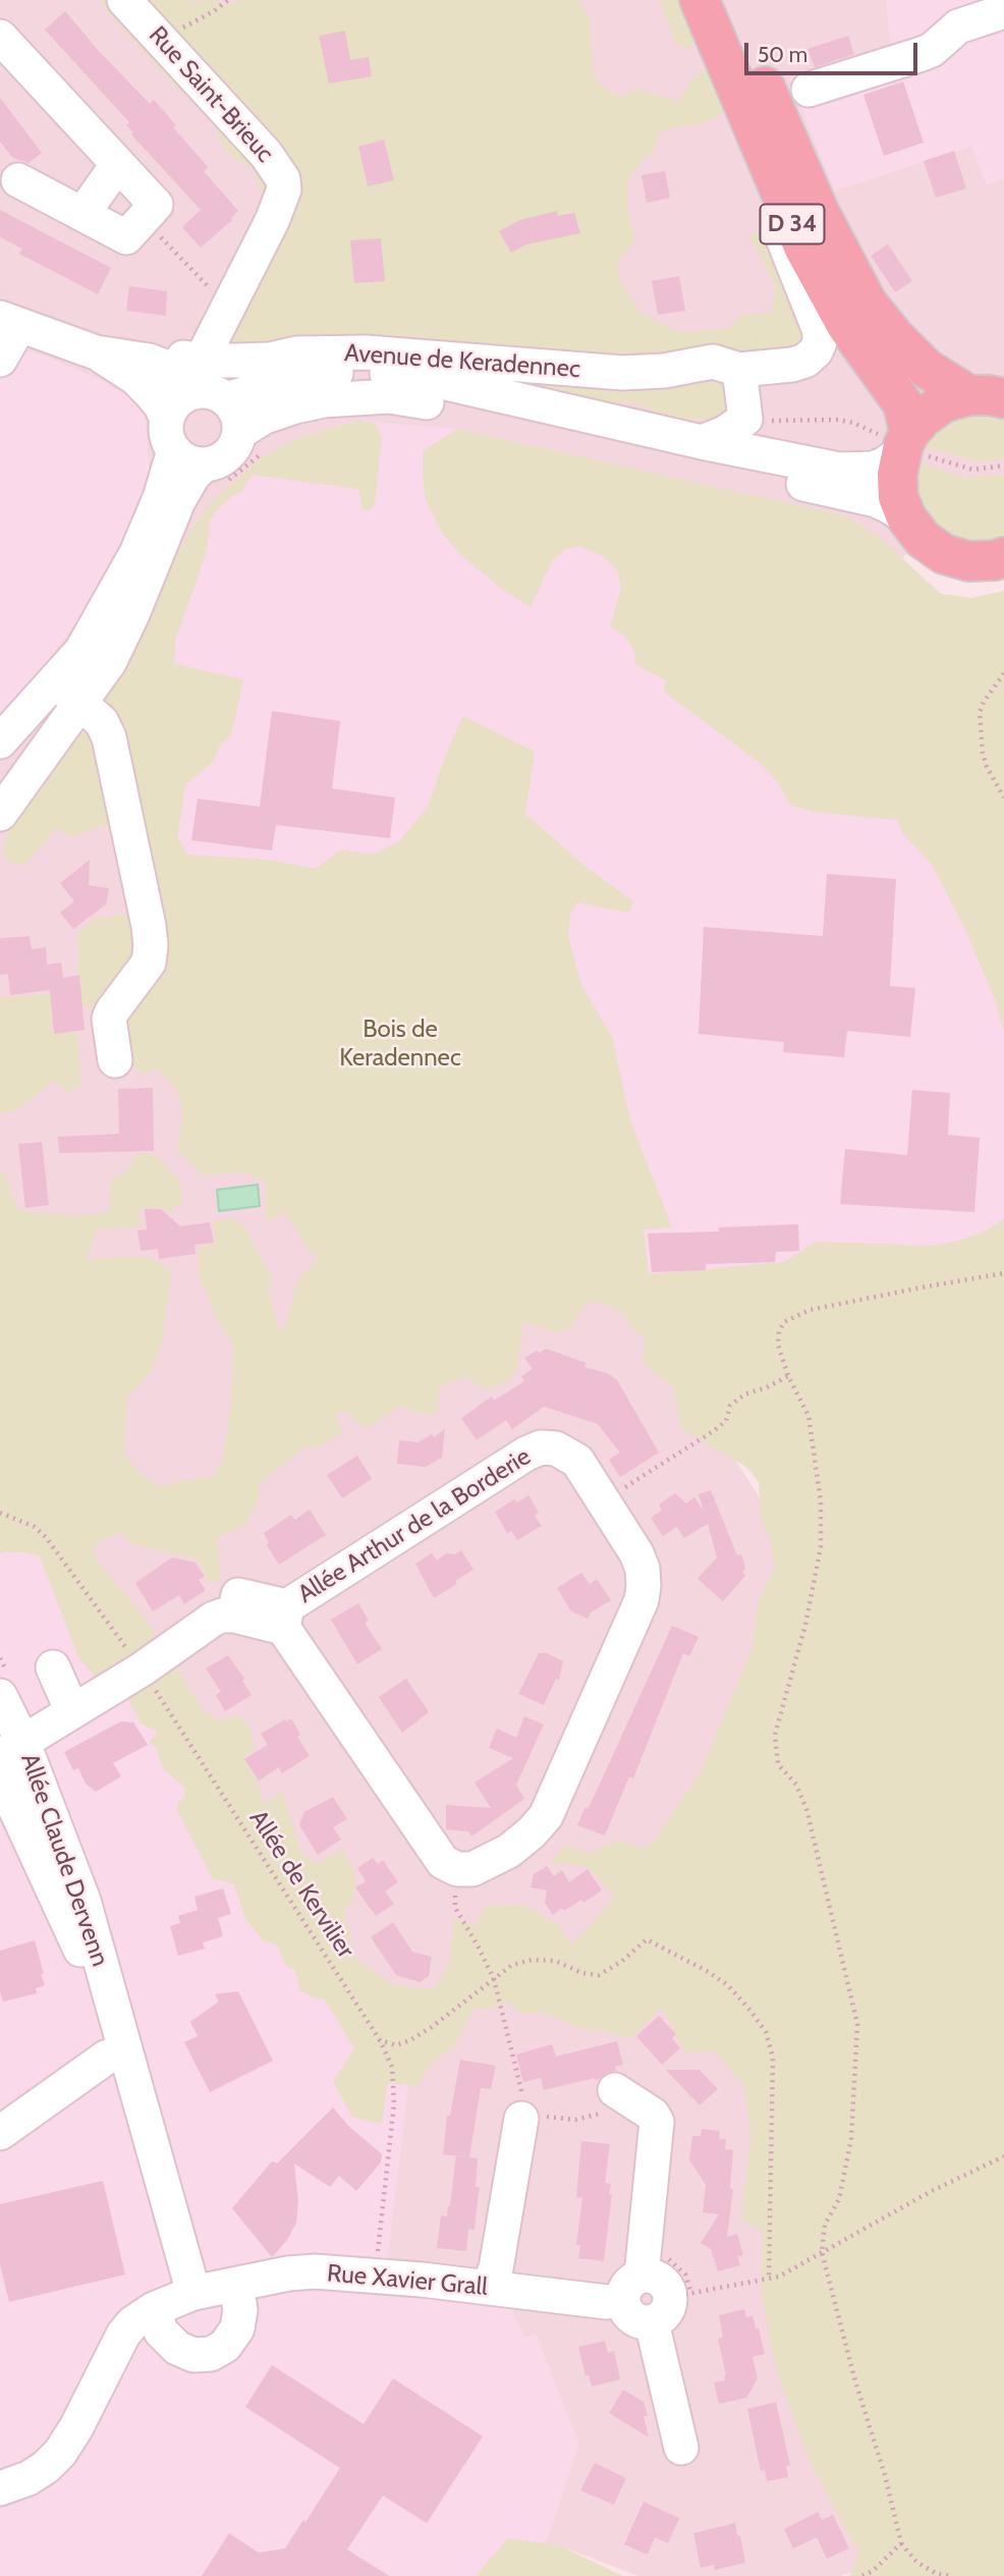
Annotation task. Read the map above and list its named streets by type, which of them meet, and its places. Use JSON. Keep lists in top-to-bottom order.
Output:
{
  "streets": {
    "main road": ["D 34"],
    "street": [
      "Rue Saint-Brieuc",
      "Avenue de Keradennec",
      "Allée Arthur de la Borderie",
      "Allée Claude Dervenn",
      "Rue Xavier Grall"
    ],
    "path": ["Allée de Kervilier"]
  },
  "crossings": [
    ["Rue Saint-Brieuc", "Avenue de Keradennec"],
    ["Allée Arthur de la Borderie", "Allée Claude Dervenn"],
    ["Allée Arthur de la Borderie", "Allée de Kervilier"],
    ["Allée Claude Dervenn", "Rue Xavier Grall"]
  ],
  "parks": ["Bois de Keradennec"],
  "scale_bar": "50 m"
}
